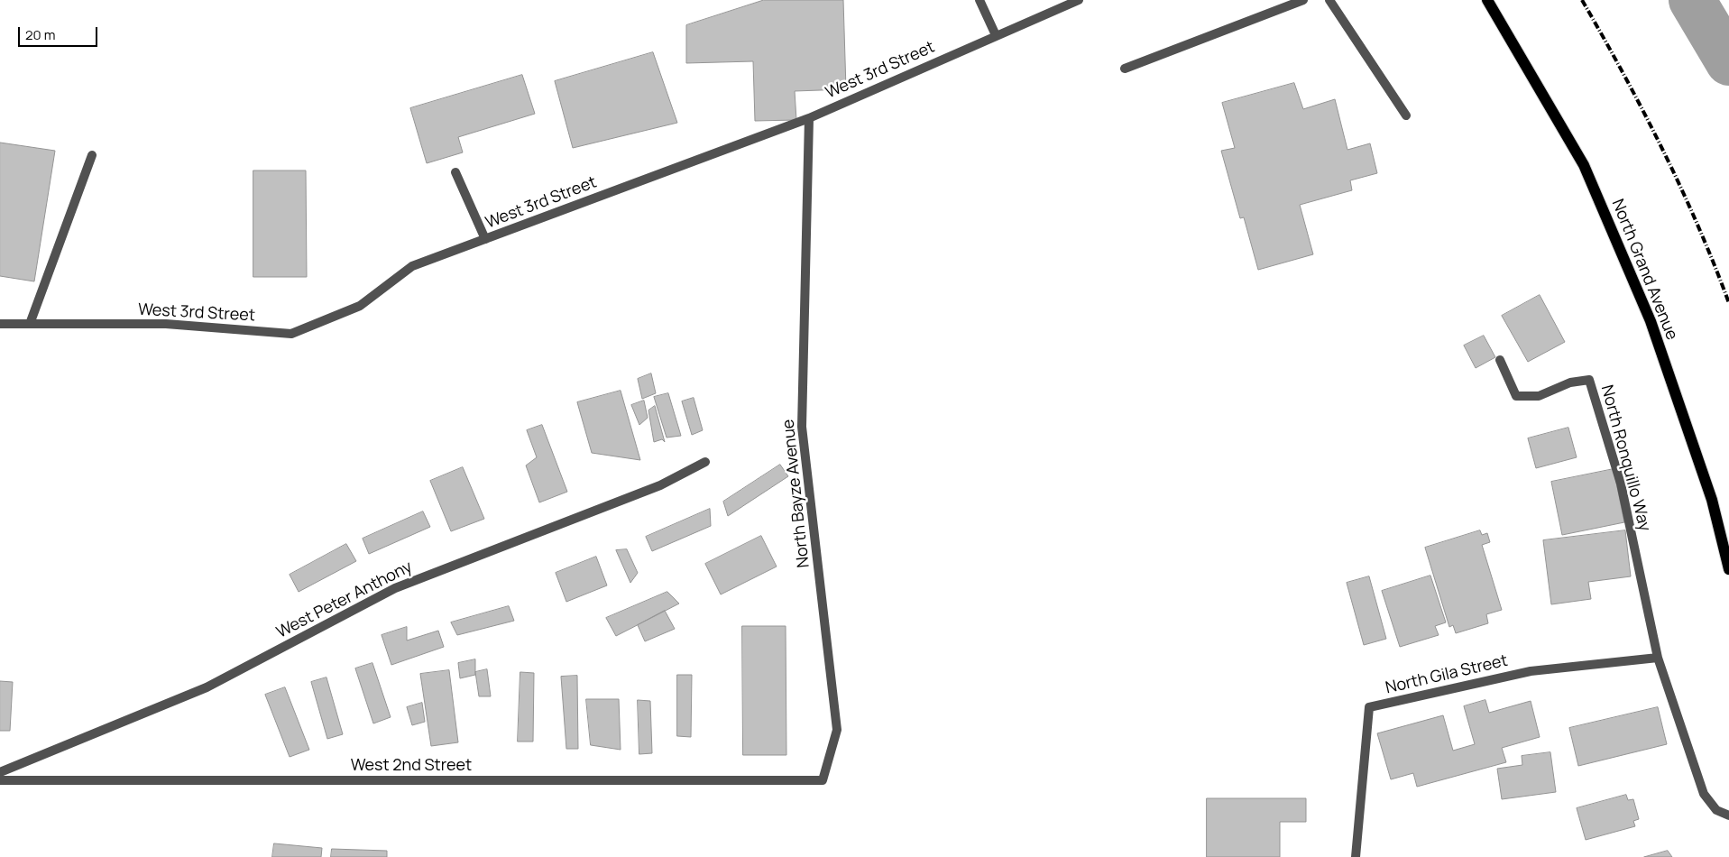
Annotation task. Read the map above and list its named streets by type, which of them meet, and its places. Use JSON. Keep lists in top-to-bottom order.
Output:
{
  "streets": {
    "main road": ["North Grand Avenue"],
    "street": [
      "West 3rd Street",
      "North Ronquillo Way",
      "North Bayze Avenue",
      "West Peter Anthony",
      "North Gila Street",
      "West 2nd Street"
    ]
  },
  "crossings": [
    ["West 3rd Street", "North Bayze Avenue"],
    ["North Ronquillo Way", "North Gila Street"],
    ["North Bayze Avenue", "West 2nd Street"]
  ],
  "scale_bar": "20 m"
}
